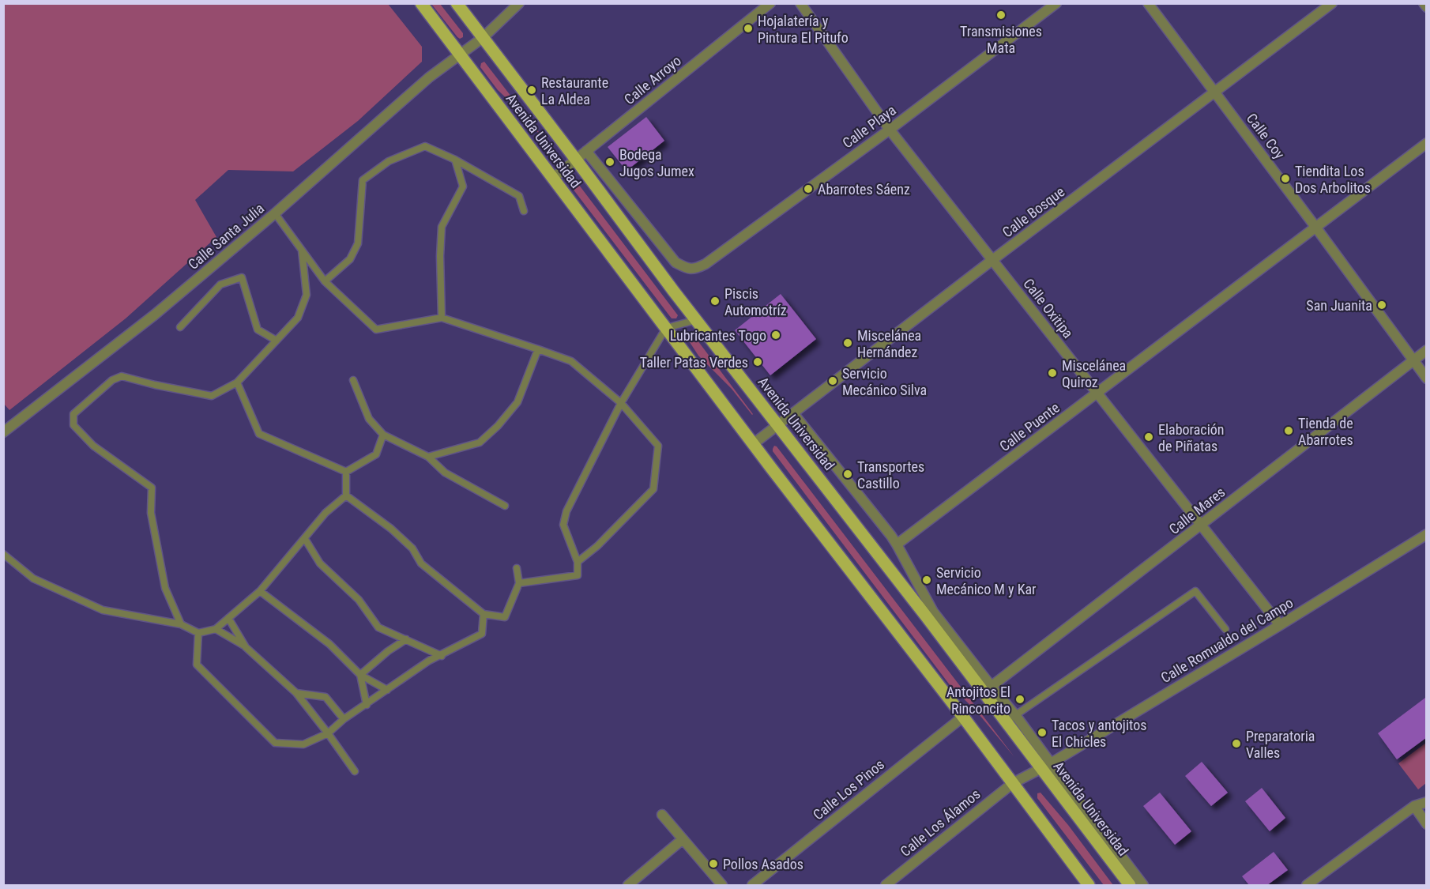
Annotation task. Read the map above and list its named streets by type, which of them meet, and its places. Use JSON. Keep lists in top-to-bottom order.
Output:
{
  "streets": {
    "main road": ["Avenida Universidad"],
    "street": [
      "Calle Arroyo",
      "Calle Playa",
      "Calle Coy",
      "Calle Bosque",
      "Calle Santa Julia",
      "Calle Oxitipa",
      "Calle Puente",
      "Calle Mares",
      "Calle Romualdo del Campo",
      "Calle Los Pinos",
      "Calle Los Álamos"
    ]
  },
  "crossings": [
    ["Calle Arroyo", "Calle Playa"],
    ["Calle Arroyo", "Avenida Universidad"],
    ["Calle Playa", "Calle Oxitipa"],
    ["Calle Coy", "Calle Bosque"],
    ["Calle Coy", "Calle Puente"],
    ["Calle Coy", "Calle Mares"],
    ["Avenida Universidad", "Calle Bosque"],
    ["Avenida Universidad", "Calle Santa Julia"],
    ["Avenida Universidad", "Calle Mares"],
    ["Avenida Universidad", "Calle Romualdo del Campo"],
    ["Avenida Universidad", "Calle Los Pinos"],
    ["Avenida Universidad", "Calle Los Álamos"],
    ["Calle Bosque", "Calle Oxitipa"],
    ["Calle Oxitipa", "Calle Puente"],
    ["Calle Oxitipa", "Calle Mares"],
    ["Calle Oxitipa", "Calle Romualdo del Campo"],
    ["Calle Romualdo del Campo", "Calle Los Álamos"]
  ],
  "places": [
    "Transmisiones Mata",
    "Hojalatería y Pintura El Pitufo",
    "Restaurante La Aldea",
    "Bodega Jugos Jumex",
    "Tiendita Los Dos Arbolitos",
    "Abarrotes Sáenz",
    "Piscis Automotríz",
    "San Juanita",
    "Lubricantes Togo",
    "Miscelánea Hernández",
    "Taller Patas Verdes",
    "Miscelánea Quiroz",
    "Servicio Mecánico Silva",
    "Tienda de Abarrotes",
    "Elaboración de Piñatas",
    "Transportes Castillo",
    "Servicio Mecánico M y Kar",
    "Antojitos El Rinconcito",
    "Tacos y antojitos El Chicles",
    "Preparatoria Valles",
    "Pollos Asados"
  ]
}
